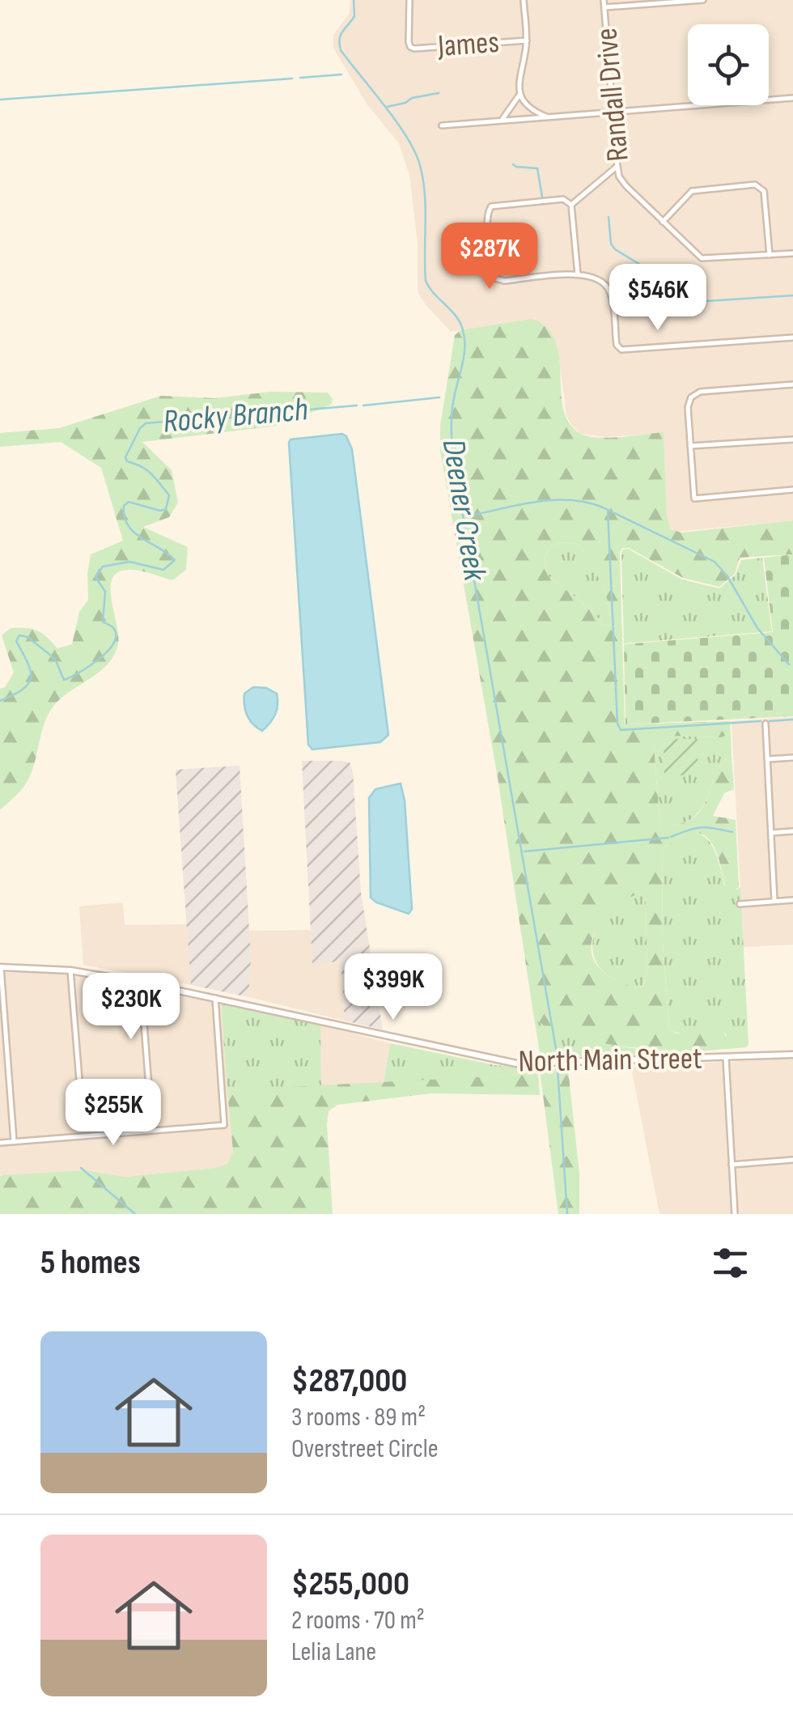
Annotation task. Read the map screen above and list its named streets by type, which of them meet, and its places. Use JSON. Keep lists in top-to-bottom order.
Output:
{
  "streets": {
    "street": ["James", "Randall Drive", "North Main Street"]
  },
  "water": ["Rocky Branch", "Deener Creek"],
  "page": {
    "price": [
      "$287K",
      "$546K",
      "$399K",
      "$230K",
      "$255K"
    ],
    "heading": "5 homes",
    "list": [
      {
        "name": "$287,000",
        "note": "3 rooms · 89 m² · Overstreet Circle"
      },
      {
        "name": "$255,000",
        "note": "2 rooms · 70 m² · Lelia Lane"
      }
    ]
  }
}
